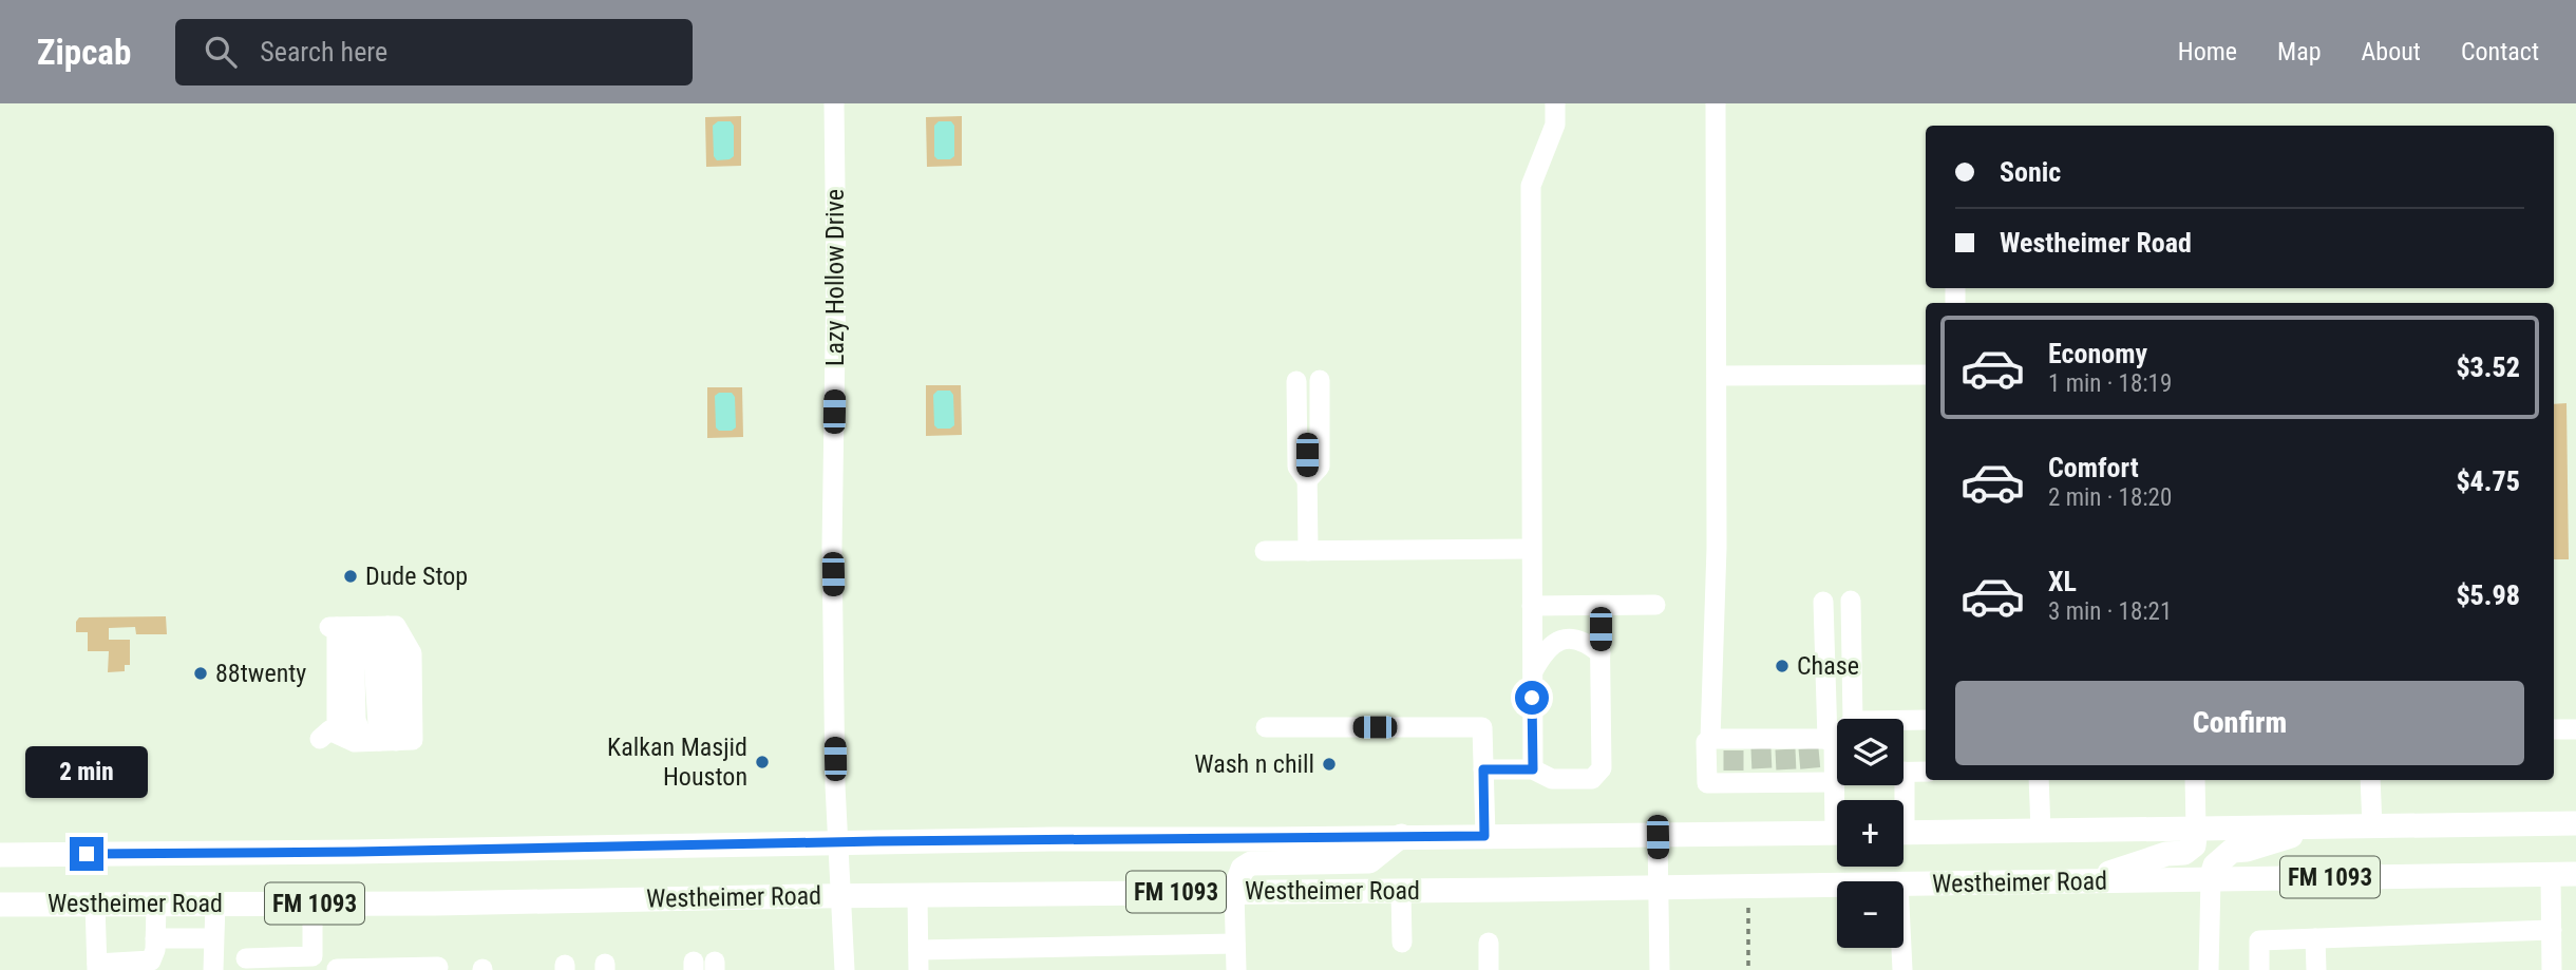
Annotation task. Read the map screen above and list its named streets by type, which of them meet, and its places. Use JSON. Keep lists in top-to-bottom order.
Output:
{
  "streets": {
    "main road": ["FM 1093", "Westheimer Road"],
    "street": ["Lazy Hollow Drive"]
  },
  "crossings": [
    ["Lazy Hollow Drive", "Westheimer Road"]
  ],
  "places": [
    "Dude Stop",
    "Chase",
    "88twenty",
    "Kalkan Masjid Houston",
    "Wash n chill"
  ],
  "page": {
    "header": "Zipcab",
    "search": "Search here",
    "nav": [
      "Home",
      "Map",
      "About",
      "Contact"
    ],
    "banner": ["Sonic", "Westheimer Road"],
    "list": [
      {
        "name": "Economy",
        "note": "1 min · 18:19",
        "value": "$3.52"
      },
      {
        "name": "Comfort",
        "note": "2 min · 18:20",
        "value": "$4.75"
      },
      {
        "name": "XL",
        "note": "3 min · 18:21",
        "value": "$5.98"
      }
    ],
    "buttons": "Confirm",
    "map_buttons": ["+", "−"],
    "bubble": "2 min"
  }
}
